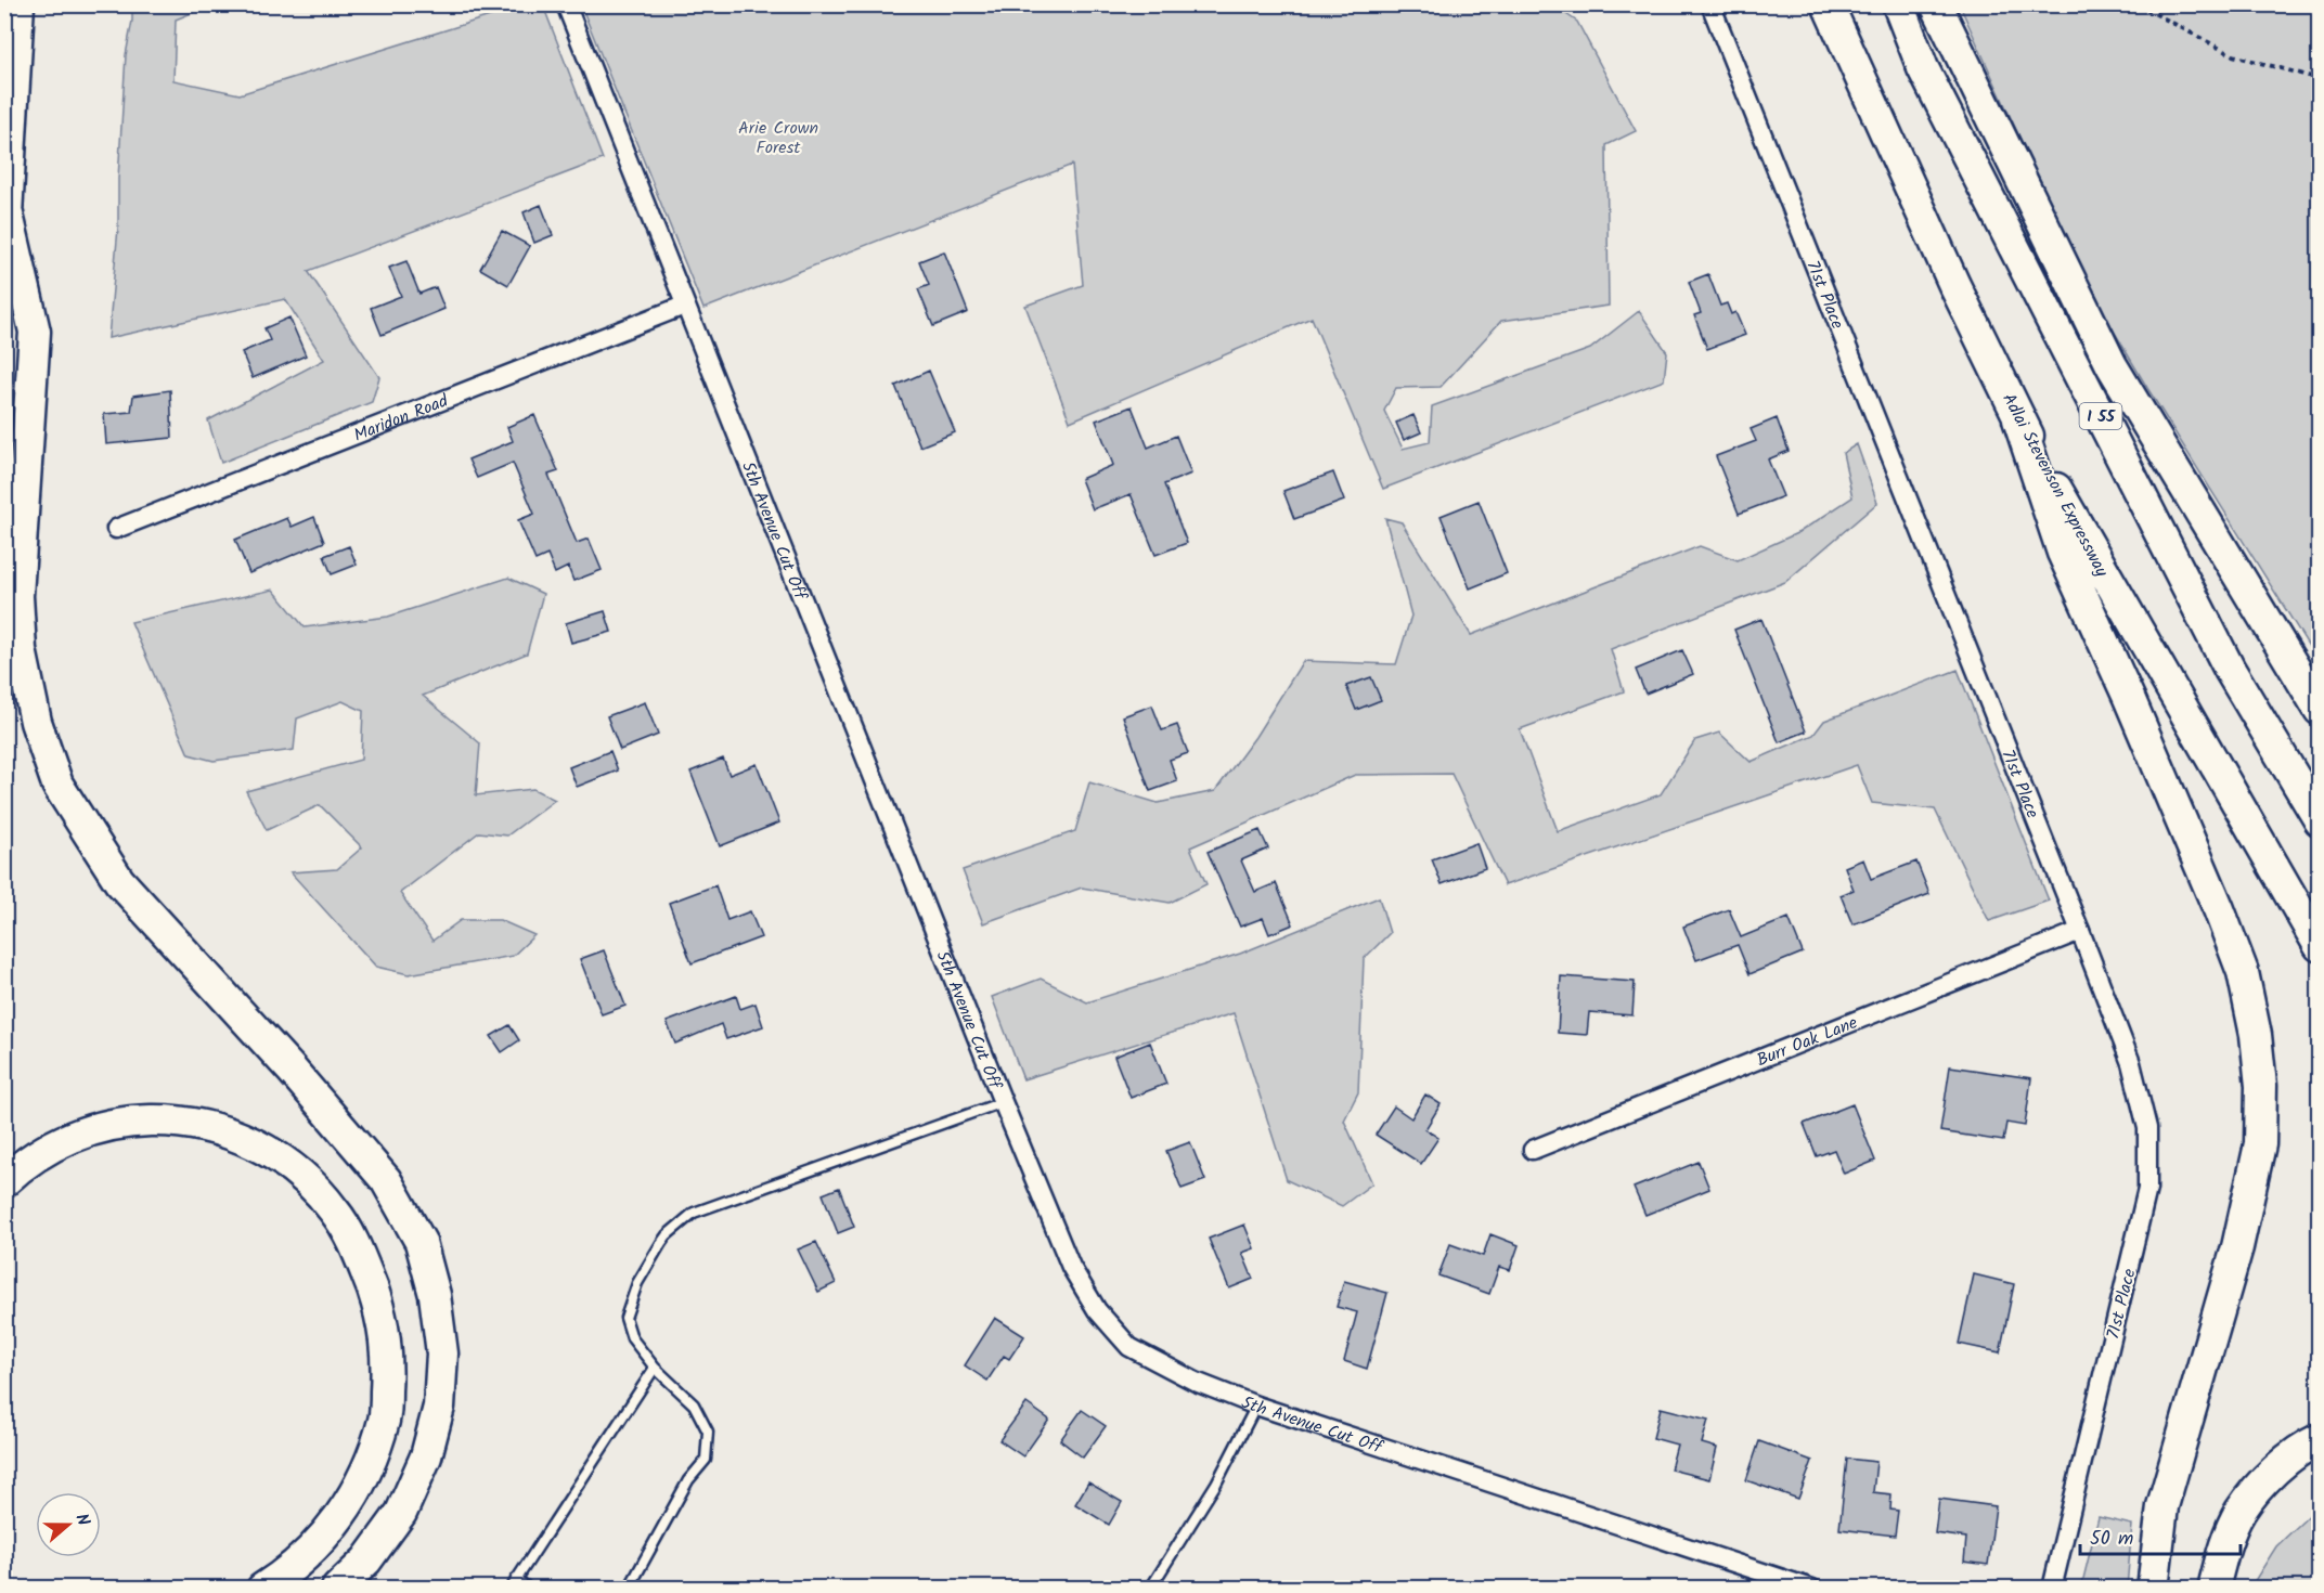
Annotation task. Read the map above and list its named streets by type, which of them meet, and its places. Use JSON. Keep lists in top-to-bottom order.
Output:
{
  "streets": {
    "highway": ["I 55", "Adlai Stevenson Expressway"],
    "street": [
      "71st Place",
      "Maridon Road",
      "5th Avenue Cut Off",
      "Burr Oak Lane"
    ]
  },
  "crossings": [
    ["71st Place", "Burr Oak Lane"],
    ["Maridon Road", "5th Avenue Cut Off"]
  ],
  "parks": ["Arie Crown Forest"],
  "scale_bar": "50 m",
  "north": "right"
}
